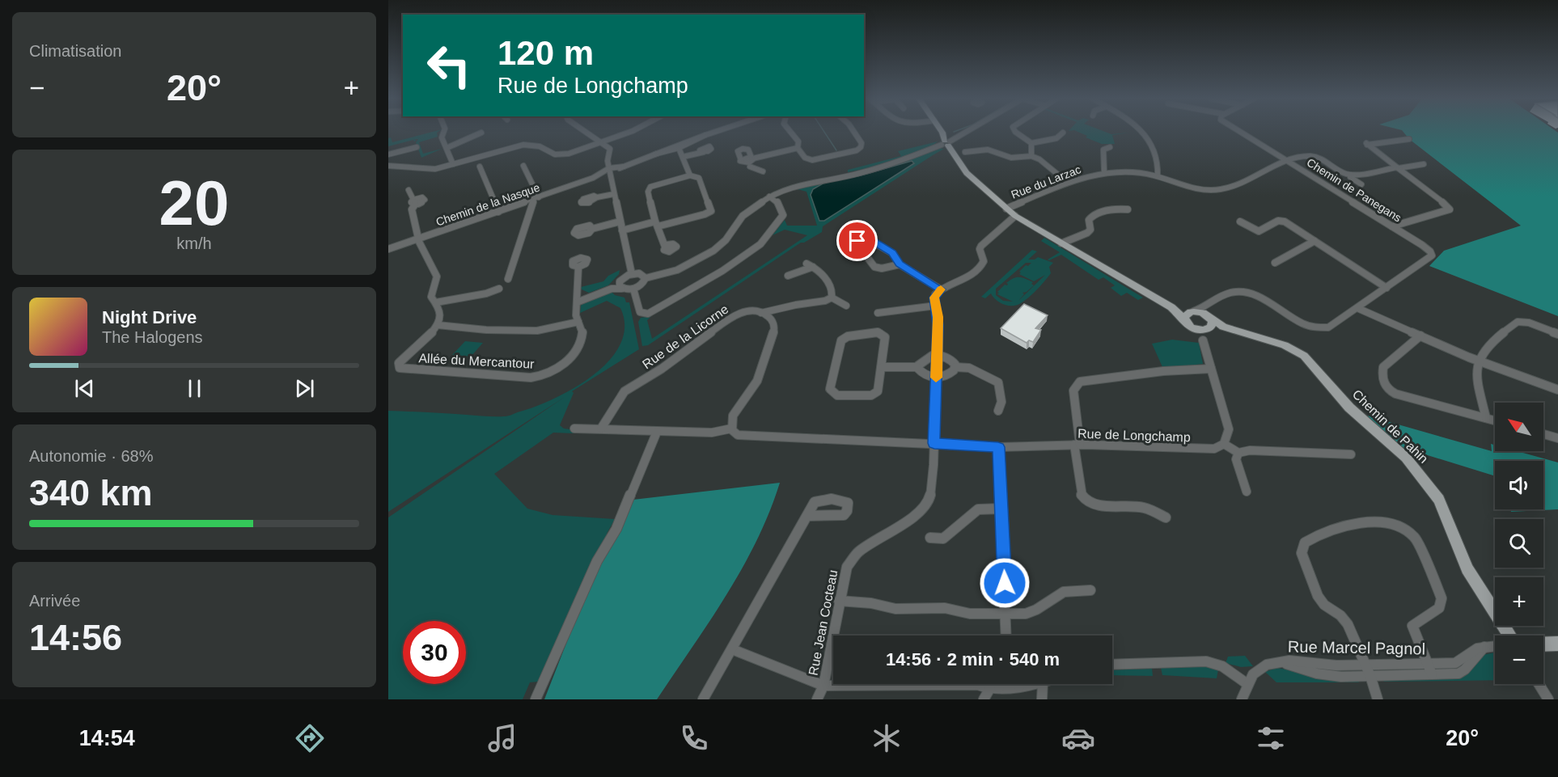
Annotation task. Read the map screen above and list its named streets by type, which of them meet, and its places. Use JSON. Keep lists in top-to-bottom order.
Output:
{
  "streets": {
    "main road": ["Chemin de Pahin"],
    "street": [
      "Rue du Larzac",
      "Chemin de Panegans",
      "Chemin de la Nasque",
      "Rue de la Licorne",
      "Allée du Mercantour",
      "Rue de Longchamp",
      "Rue Jean Cocteau",
      "Rue Marcel Pagnol"
    ]
  },
  "crossings": [
    ["Rue du Larzac", "Chemin de Panegans"],
    ["Chemin de Panegans", "Chemin de Pahin"],
    ["Rue de Longchamp", "Rue Jean Cocteau"]
  ],
  "north": "top left",
  "page": {
    "tile": [
      "Climatisation",
      ["20", "km/h"],
      ["Autonomie · 68%", "340 km"],
      ["Arrivée", "14:56"]
    ],
    "turn": ["120 m", "Rue de Longchamp"],
    "heat": ["−", "20°", "+"],
    "song": ["Night Drive", "The Halogens"],
    "map_buttons": ["+", "−"],
    "limit": "30",
    "trip": "14:56 · 2 min · 540 m",
    "tabs": ["14:54", "20°"]
  }
}
